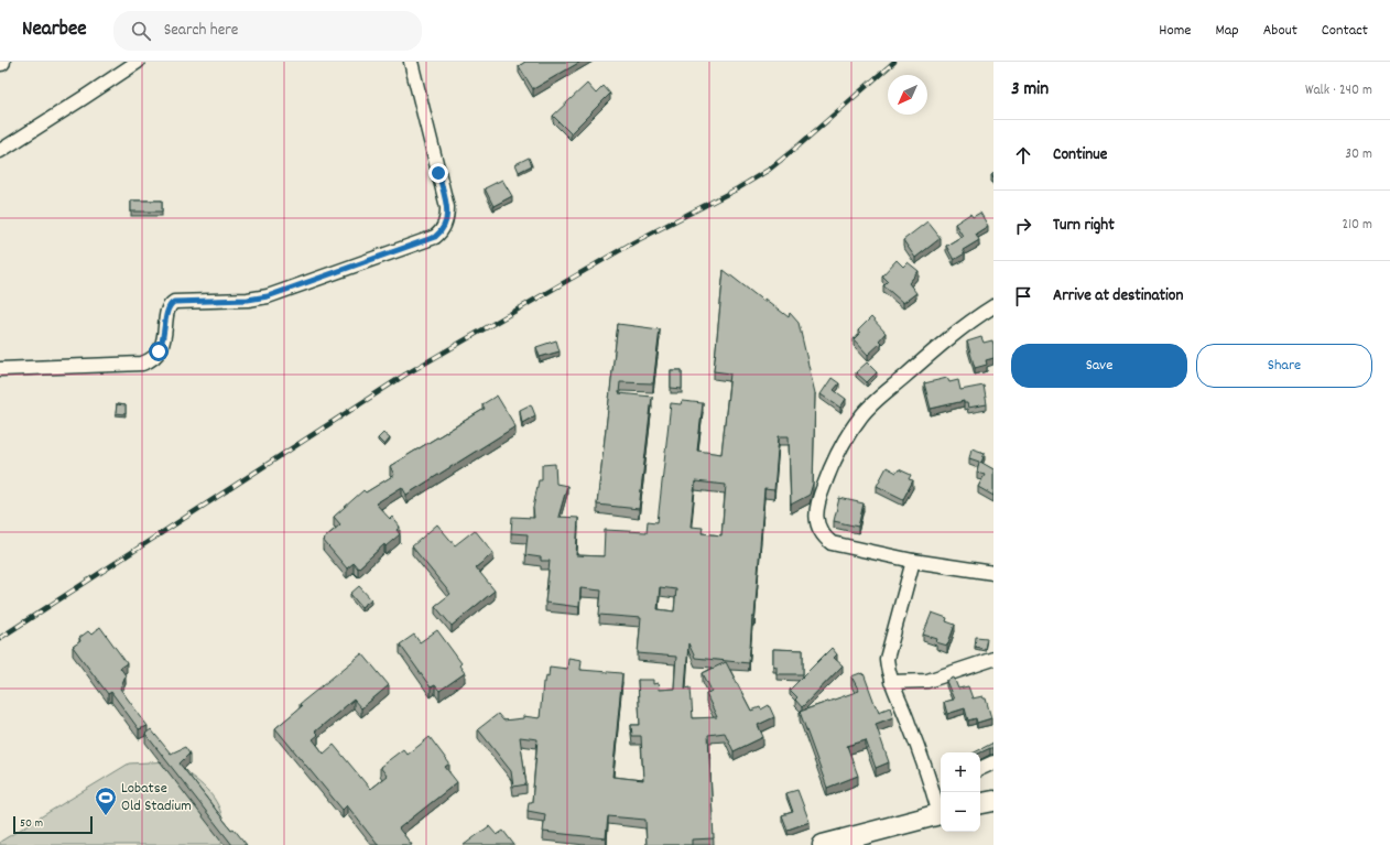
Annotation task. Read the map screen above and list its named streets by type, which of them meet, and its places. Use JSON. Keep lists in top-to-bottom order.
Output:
{
  "places": {
    "sports": ["Lobatse Old Stadium"]
  },
  "scale_bar": "50 m",
  "north": "bottom left",
  "page": {
    "header": "Nearbee",
    "search": "Search here",
    "nav": [
      "Home",
      "Map",
      "About",
      "Contact"
    ],
    "heading": ["3 min", "Walk · 240 m"],
    "list": [
      ["Continue", "30 m"],
      ["Turn right", "210 m"],
      "Arrive at destination"
    ],
    "buttons": ["Save", "Share"],
    "map_buttons": ["+", "−"],
    "scale": "50 m"
  }
}
